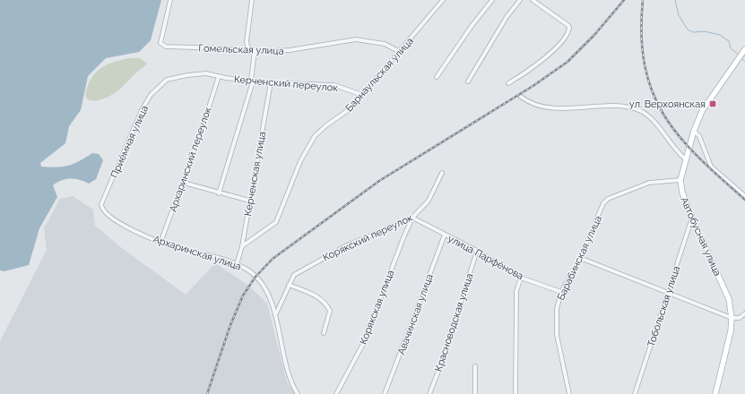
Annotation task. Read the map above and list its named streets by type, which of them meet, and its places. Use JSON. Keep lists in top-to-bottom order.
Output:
{
  "streets": {
    "street": [
      "Гомельская улица",
      "Барнаульская улица",
      "Керченский переулок",
      "Приёмная улица",
      "Архаринский переулок",
      "Керченская улица",
      "Автобусная улица",
      "Корякский переулок",
      "Архаринская улица",
      "улица Парфёнова",
      "Барабинская улица",
      "Тобольская улица",
      "Корякская улица",
      "Авачинская улица",
      "Красноводская улица"
    ]
  },
  "crossings": [
    ["Гомельская улица", "Барнаульская улица"],
    ["Барнаульская улица", "Керченский переулок"],
    ["Барнаульская улица", "Керченская улица"],
    ["Керченский переулок", "Приёмная улица"],
    ["Керченский переулок", "Архаринский переулок"],
    ["Керченский переулок", "Керченская улица"],
    ["Приёмная улица", "Архаринская улица"],
    ["Архаринский переулок", "Архаринская улица"],
    ["Керченская улица", "Архаринская улица"],
    ["Автобусная улица", "Барабинская улица"],
    ["Автобусная улица", "Тобольская улица"],
    ["Корякский переулок", "Архаринская улица"],
    ["Корякский переулок", "улица Парфёнова"],
    ["Корякский переулок", "Корякская улица"],
    ["улица Парфёнова", "Барабинская улица"],
    ["улица Парфёнова", "Корякская улица"],
    ["улица Парфёнова", "Авачинская улица"],
    ["улица Парфёнова", "Красноводская улица"]
  ],
  "places": {
    "transit": ["ул. Верхоянская"]
  }
}
